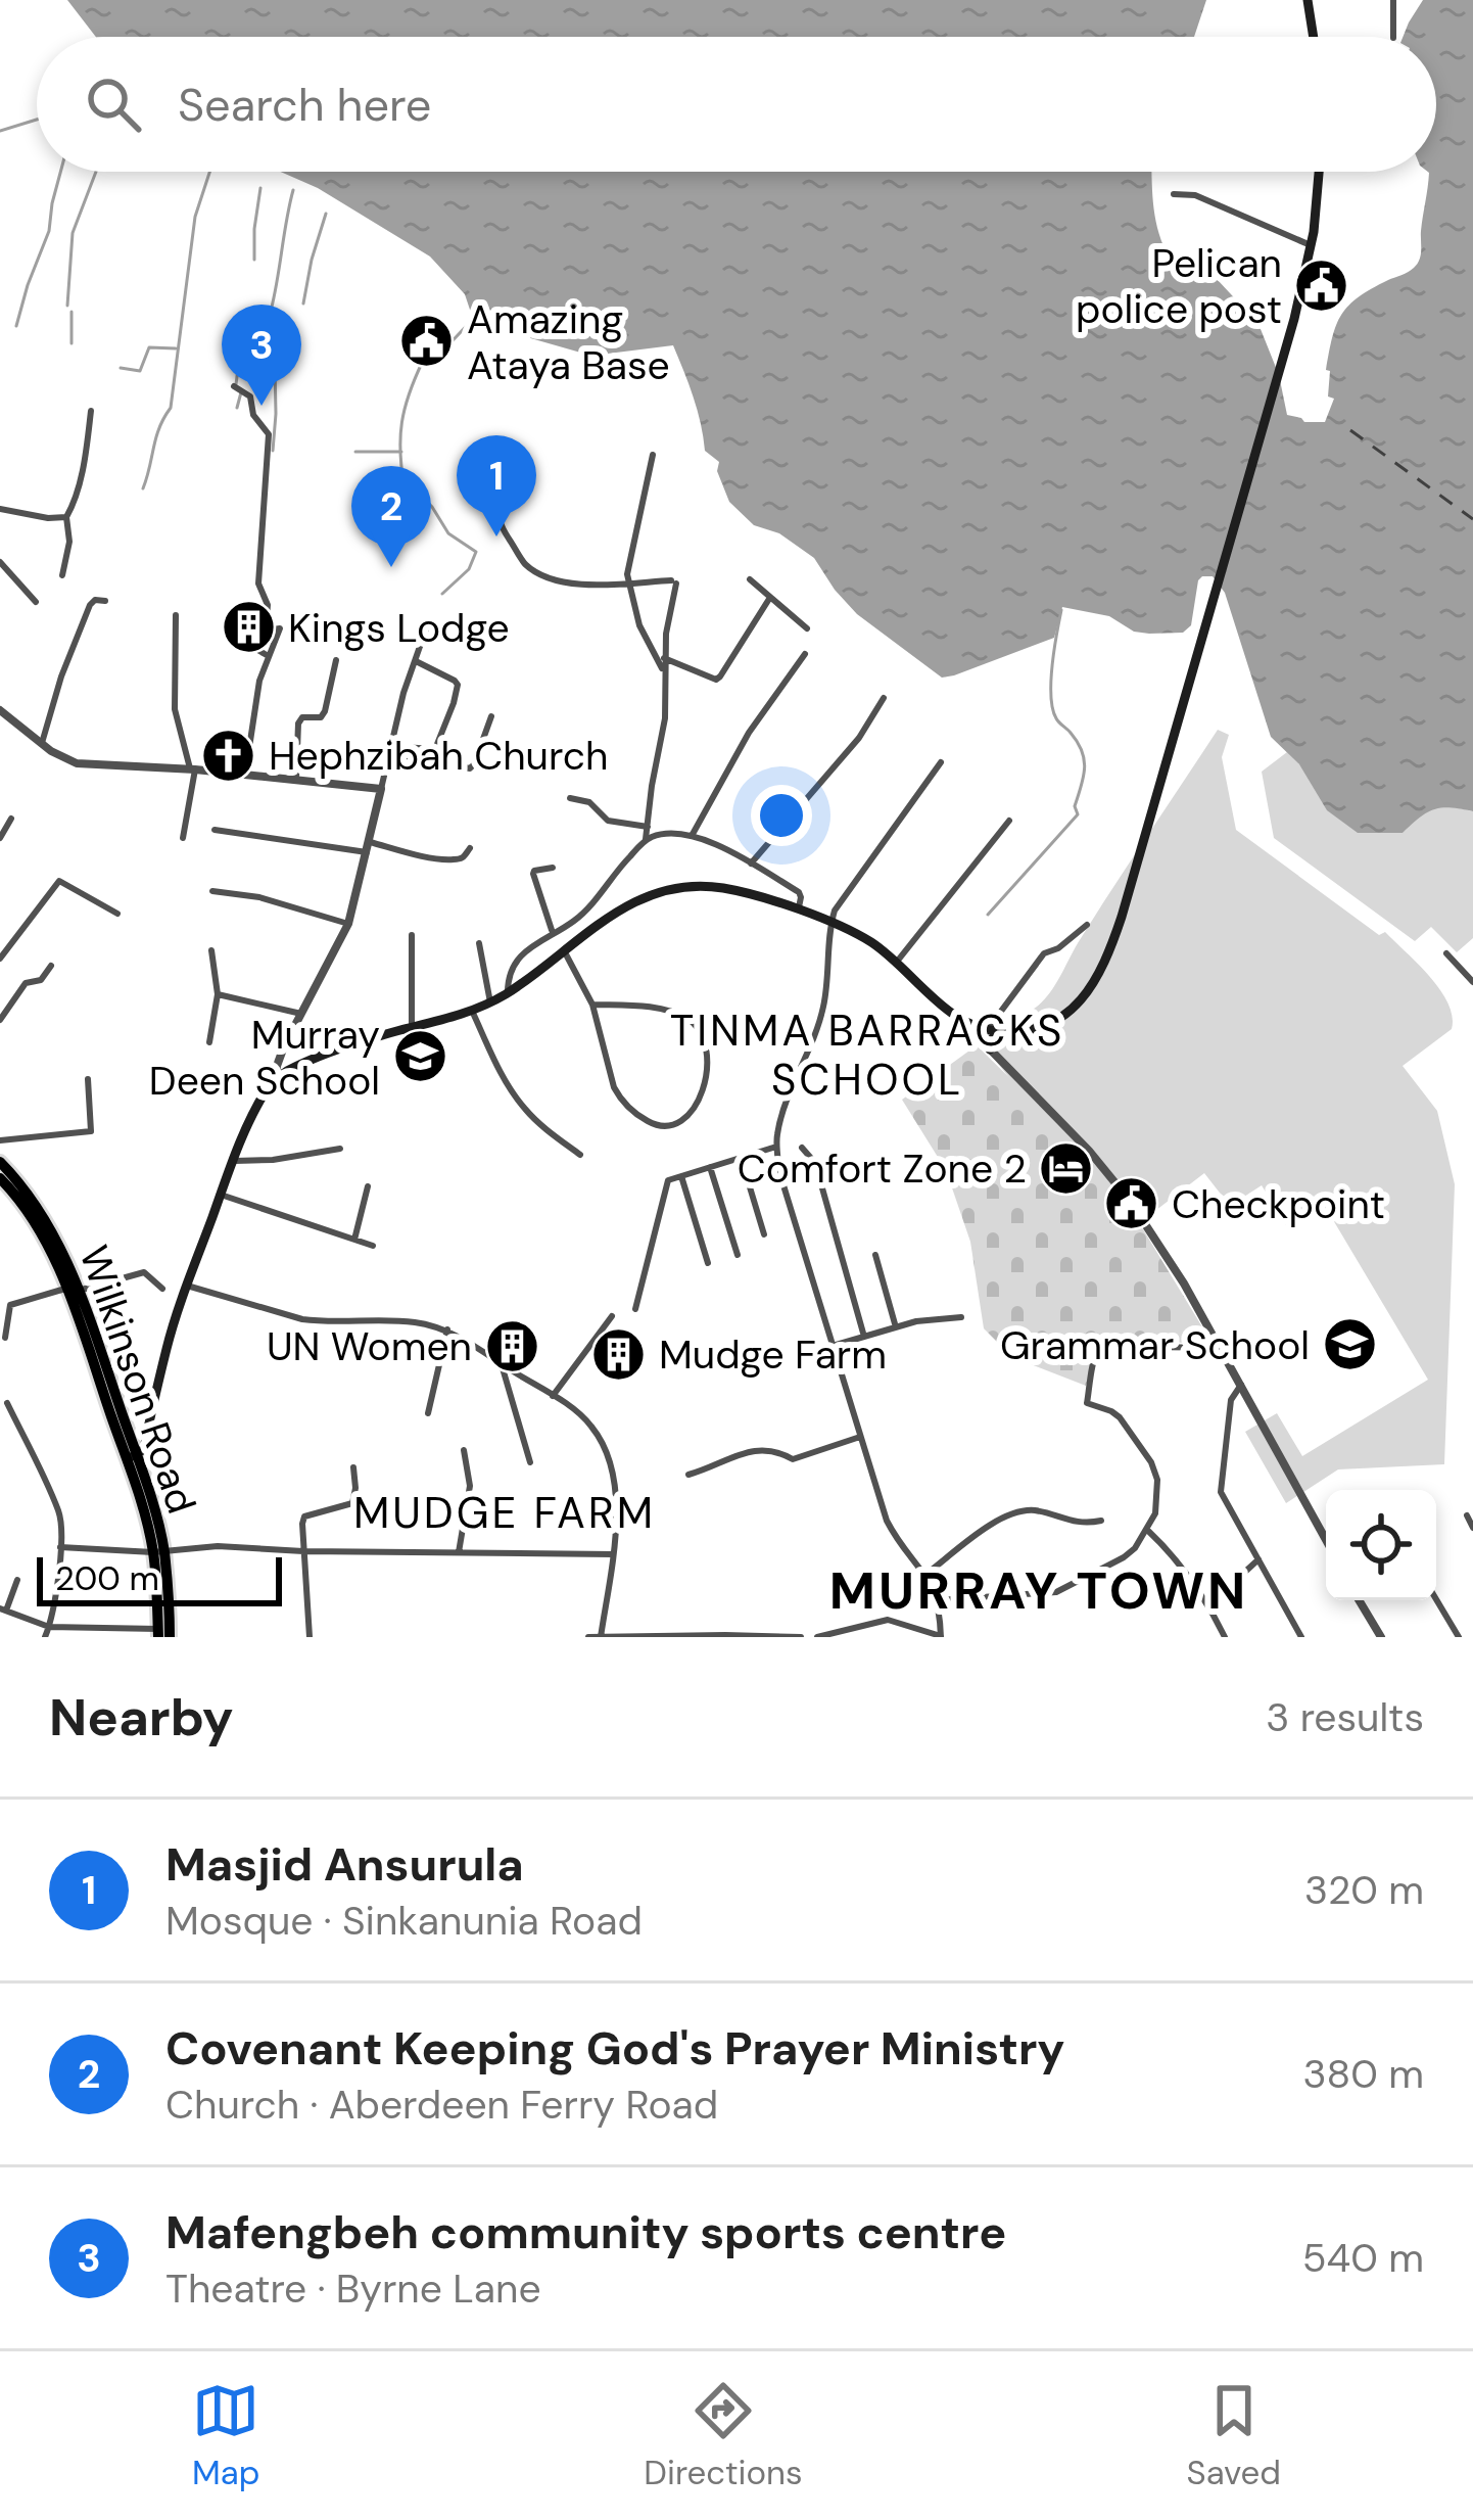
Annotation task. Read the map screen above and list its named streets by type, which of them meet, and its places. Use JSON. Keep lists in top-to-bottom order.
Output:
{
  "streets": {
    "main road": ["Wilkinson Road"]
  },
  "districts": ["TINMA BARRACKS SCHOOL", "MUDGE FARM", "MURRAY TOWN"],
  "places": {
    "public building": ["Pelican police post", "Amazing Ataya Base", "Checkpoint"],
    "building": ["Kings Lodge", "UN Women", "Mudge Farm"],
    "church": ["Hephzibah Church"],
    "school or university": ["Murray Deen School", "Grammar School"],
    "hotel": ["Comfort Zone 2"]
  },
  "scale_bar": "200 m",
  "page": {
    "search": "Search here",
    "pins": ["3", "1", "2"],
    "scale": "200 m",
    "heading": ["Nearby", "3 results"],
    "list": [
      {
        "mark": "1",
        "name": "Masjid Ansurula",
        "note": "Mosque · Sinkanunia Road",
        "value": "320 m"
      },
      {
        "mark": "2",
        "name": "Covenant Keeping God's Prayer Ministry",
        "note": "Church · Aberdeen Ferry Road",
        "value": "380 m"
      },
      {
        "mark": "3",
        "name": "Mafengbeh community sports centre",
        "note": "Theatre · Byrne Lane",
        "value": "540 m"
      }
    ],
    "nav": ["Map", "Directions", "Saved"]
  }
}
